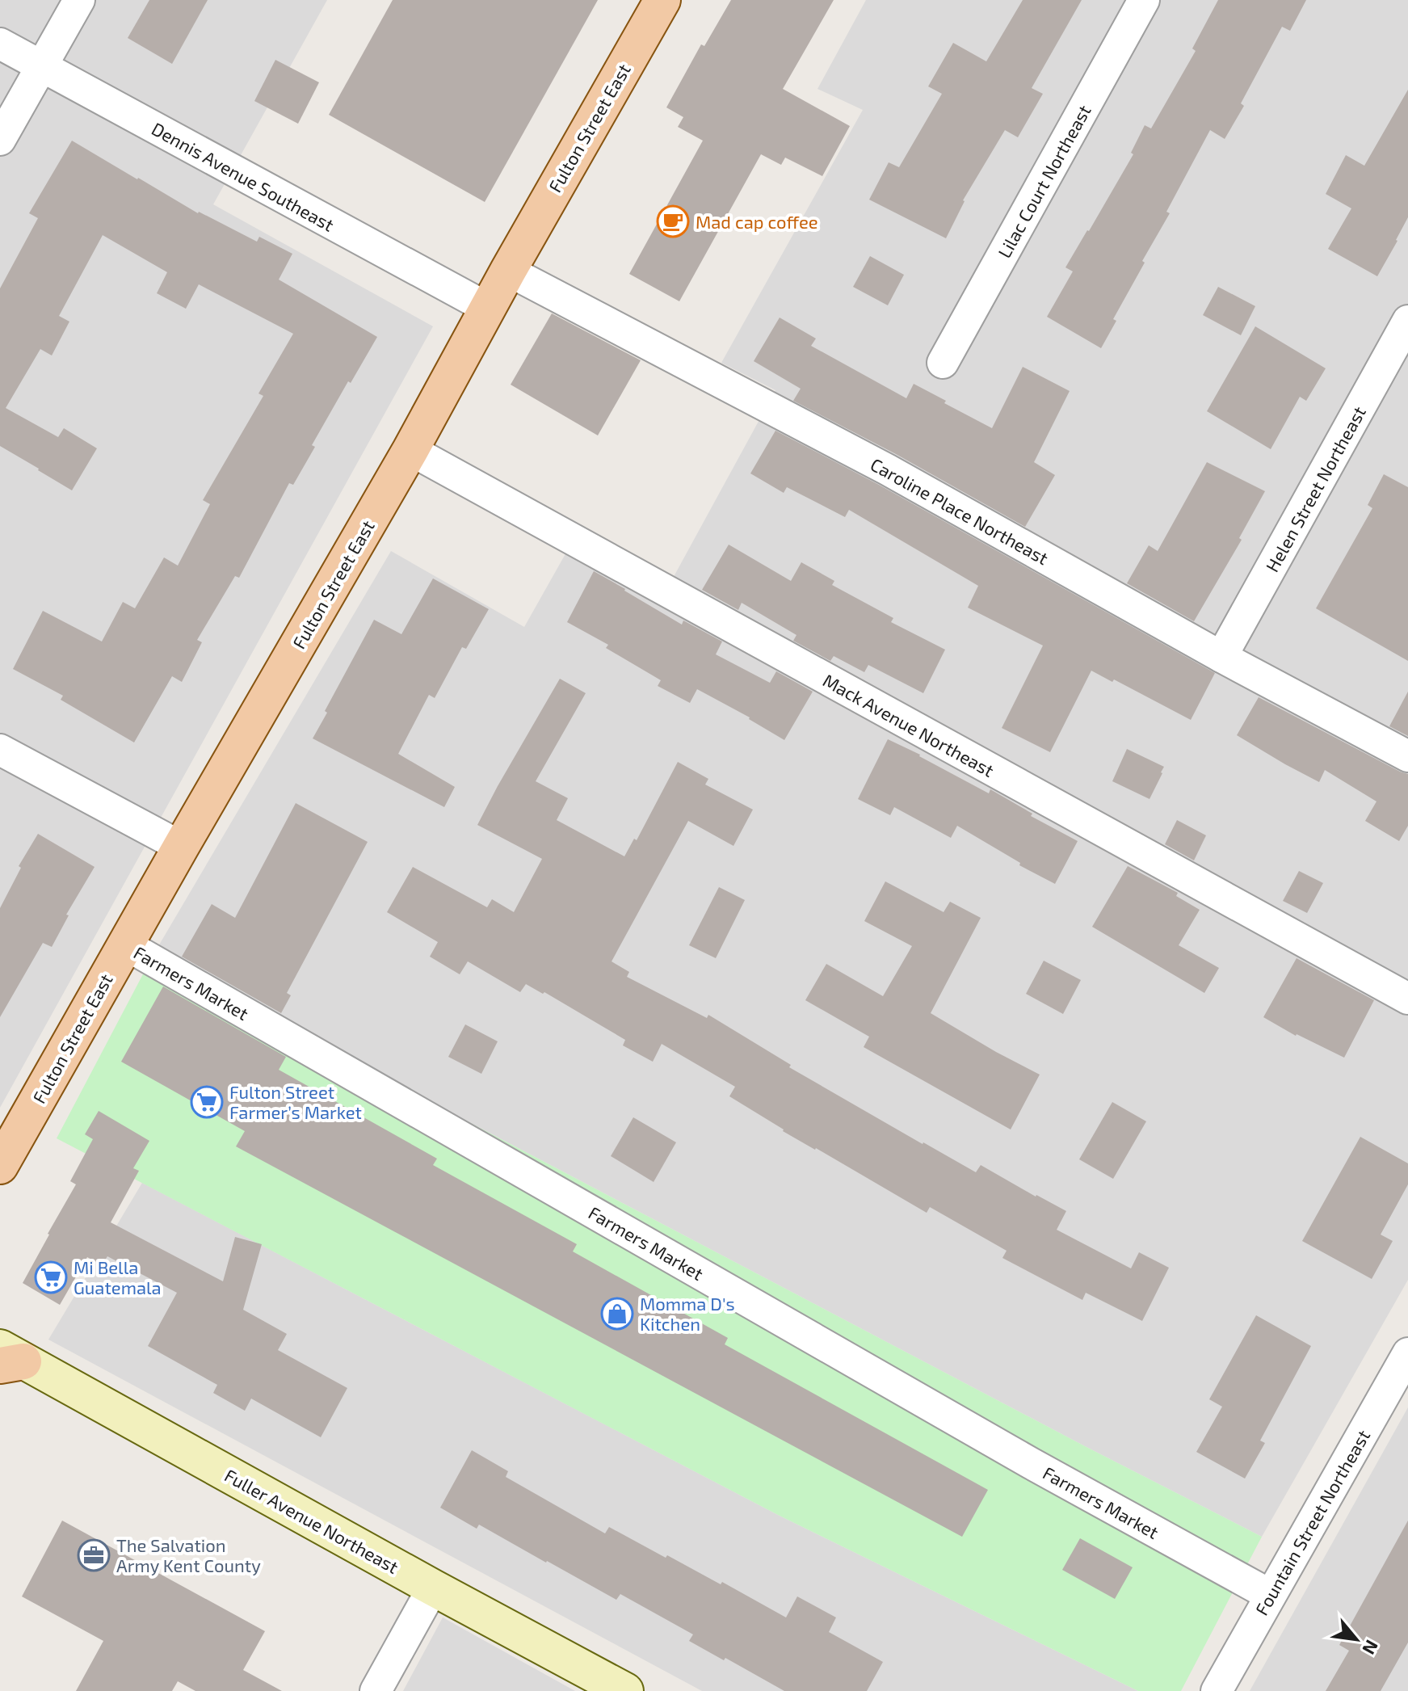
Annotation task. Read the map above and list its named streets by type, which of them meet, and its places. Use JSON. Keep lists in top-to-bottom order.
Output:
{
  "streets": {
    "main road": ["Fulton Street East", "Fuller Avenue Northeast"],
    "street": [
      "Dennis Avenue Southeast",
      "Lilac Court Northeast",
      "Helen Street Northeast",
      "Caroline Place Northeast",
      "Mack Avenue Northeast",
      "Farmers Market",
      "Fountain Street Northeast"
    ]
  },
  "crossings": [
    ["Fulton Street East", "Dennis Avenue Southeast"],
    ["Fulton Street East", "Caroline Place Northeast"],
    ["Fulton Street East", "Mack Avenue Northeast"],
    ["Fulton Street East", "Farmers Market"],
    ["Helen Street Northeast", "Caroline Place Northeast"],
    ["Farmers Market", "Fountain Street Northeast"]
  ],
  "places": {
    "cafe": ["Mad cap coffee"],
    "supermarket": ["Fulton Street Farmer’s Market", "Mi Bella Guatemala"],
    "shop": ["Momma D's Kitchen"],
    "office": ["The Salvation Army Kent County"]
  },
  "north": "bottom right"
}
